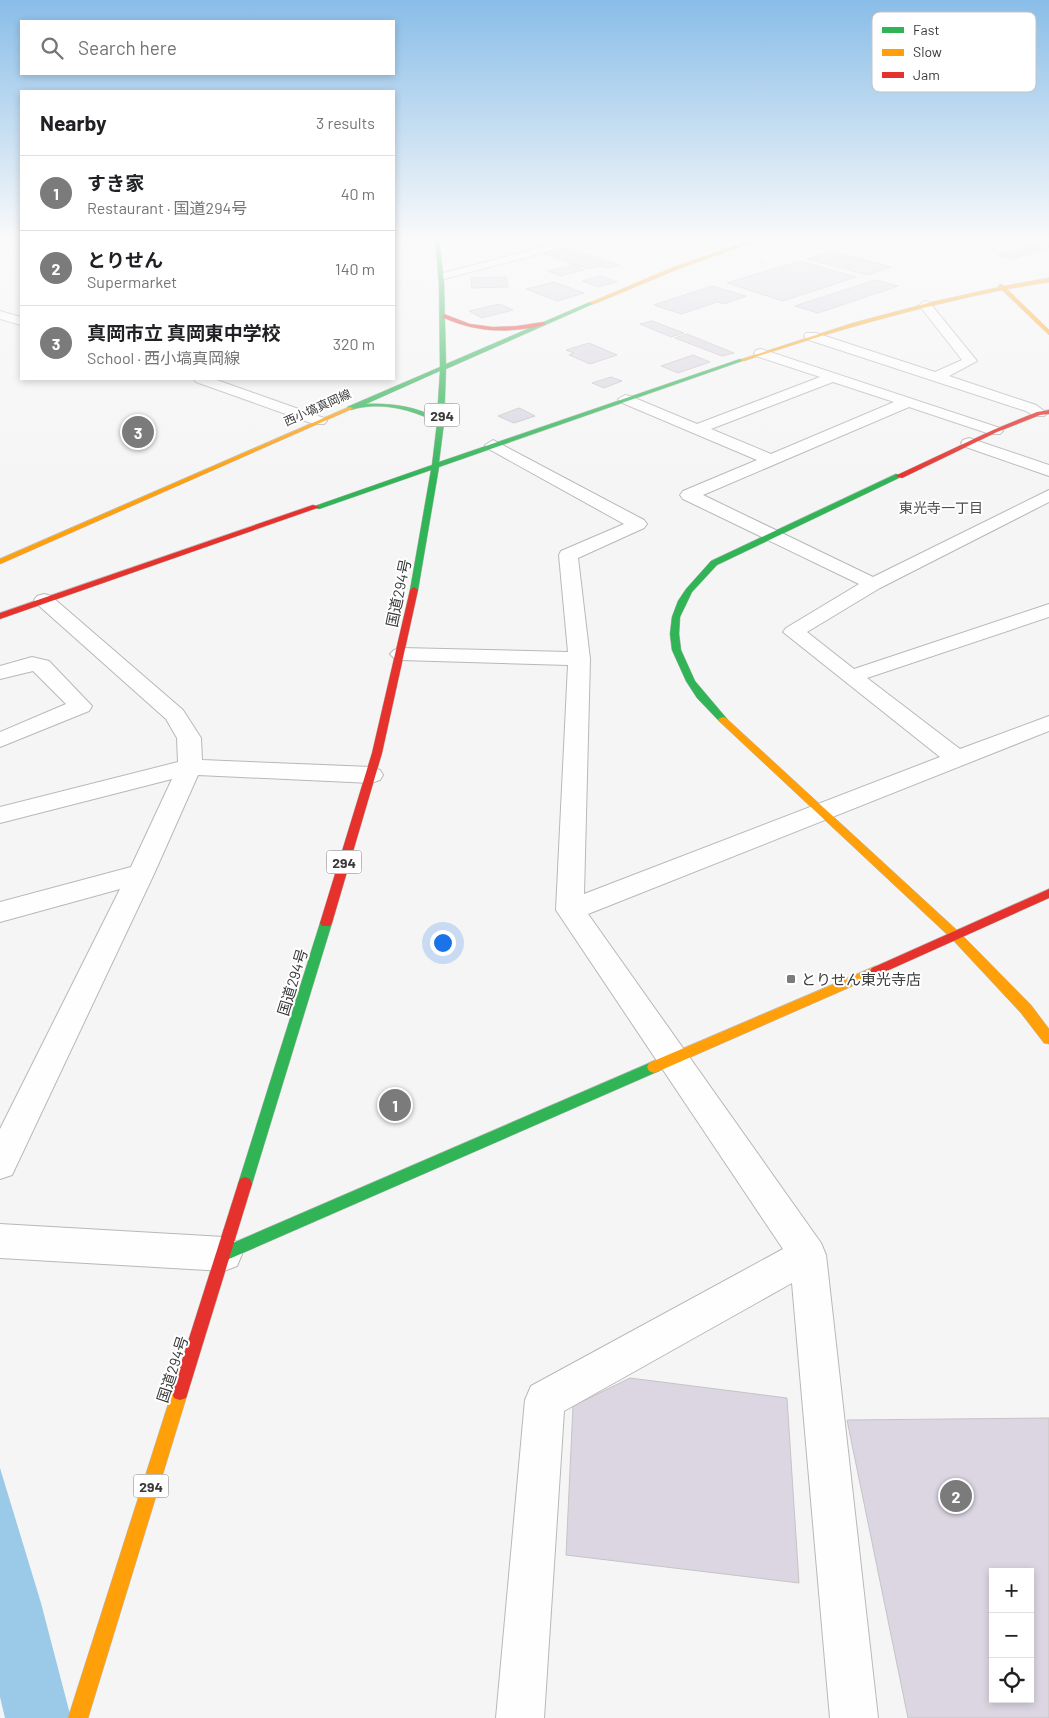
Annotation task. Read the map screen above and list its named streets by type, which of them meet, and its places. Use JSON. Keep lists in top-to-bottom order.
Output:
{
  "streets": {
    "main road": ["西小塙真岡線", "294", "国道294号"]
  },
  "crossings": [
    ["西小塙真岡線", "国道294号"]
  ],
  "districts": ["東光寺一丁目"],
  "places": {
    "transit": ["とりせん東光寺店"]
  },
  "legend": ["Fast", "Slow", "Jam"],
  "page": {
    "search": "Search here",
    "heading": ["Nearby", "3 results"],
    "list": [
      {
        "mark": "1",
        "name": "すき家",
        "note": "Restaurant · 国道294号",
        "value": "40 m"
      },
      {
        "mark": "2",
        "name": "とりせん",
        "note": "Supermarket",
        "value": "140 m"
      },
      {
        "mark": "3",
        "name": "真岡市立 真岡東中学校",
        "note": "School · 西小塙真岡線",
        "value": "320 m"
      }
    ],
    "pins": ["3", "1", "2"],
    "map_buttons": ["+", "−"]
  }
}
